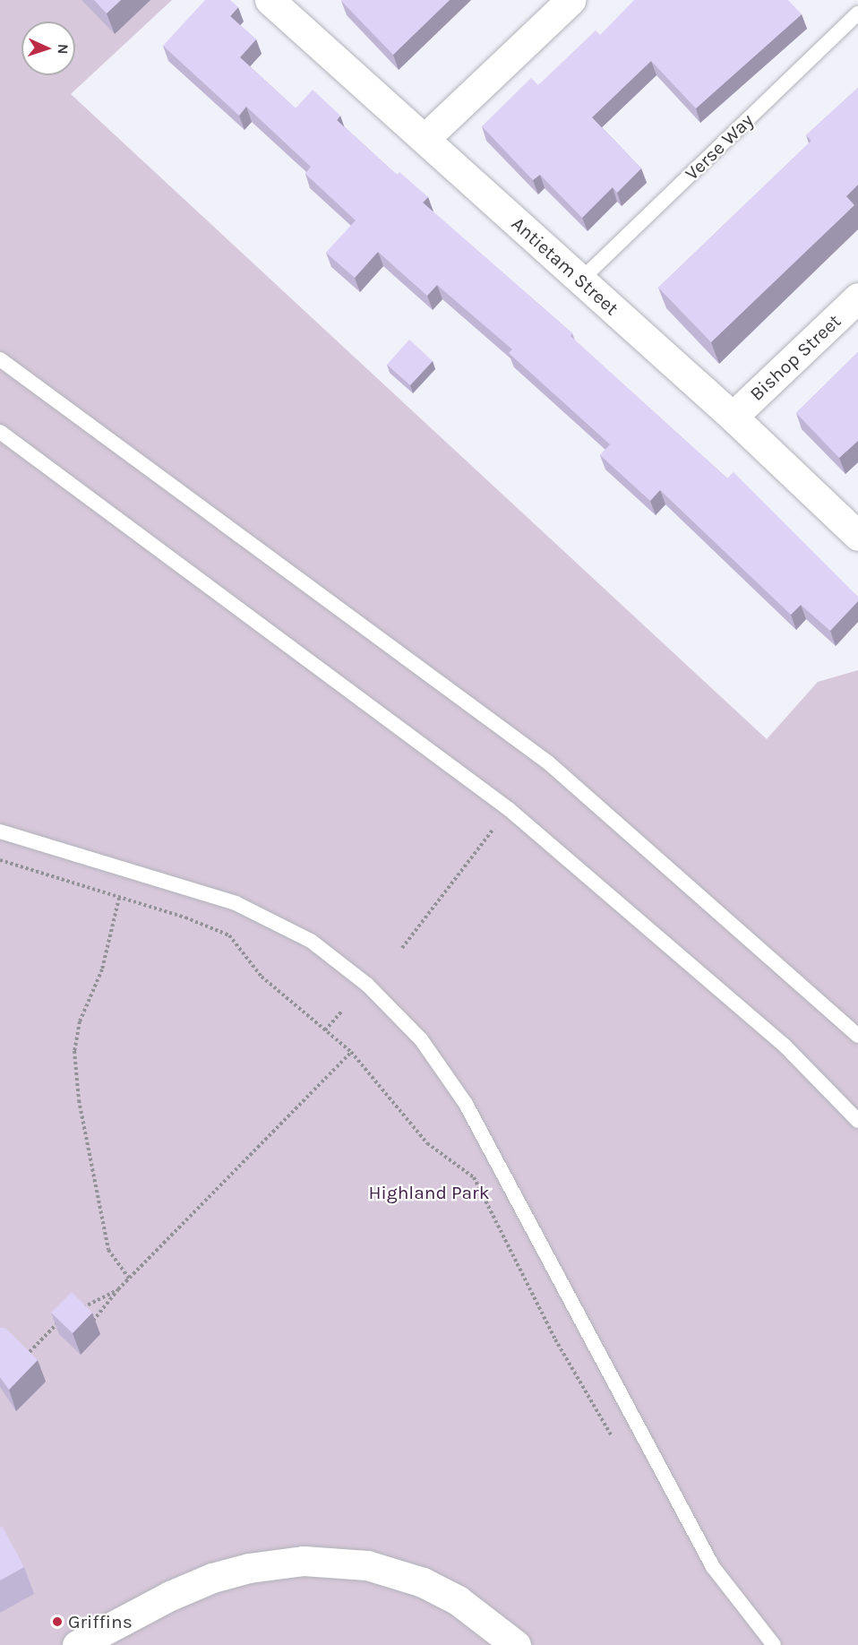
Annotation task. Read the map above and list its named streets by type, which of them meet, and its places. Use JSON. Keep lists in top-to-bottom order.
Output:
{
  "streets": {
    "street": ["Antietam Street", "Bishop Street"],
    "lane": ["Verse Way"]
  },
  "crossings": [
    ["Verse Way", "Antietam Street"],
    ["Antietam Street", "Bishop Street"]
  ],
  "parks": ["Highland Park"],
  "places": ["Griffins"],
  "north": "right"
}
